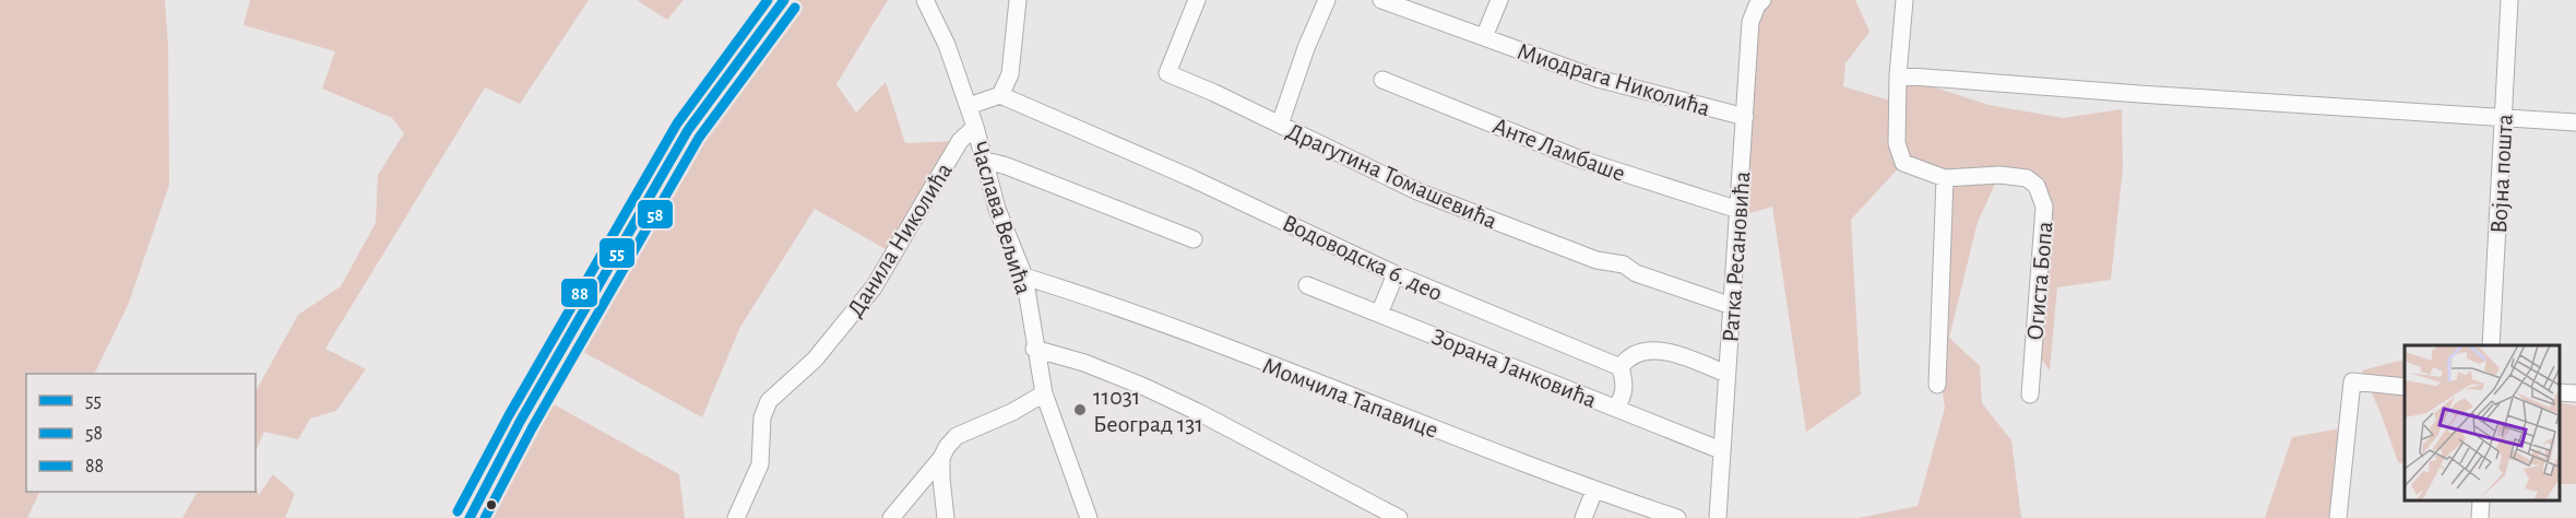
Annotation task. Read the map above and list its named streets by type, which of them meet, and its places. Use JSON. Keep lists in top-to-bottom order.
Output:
{
  "streets": {
    "street": [
      "Миодрага Николића",
      "Анте Ламбаше",
      "Војна пошта",
      "Драгутина Томашевића",
      "Часлава Вељића",
      "Данила Николића",
      "Водоводска 6. део",
      "Ратка Ресановића",
      "Огиста Бопа",
      "Зорана Јанковића",
      "Момчила Тапавице"
    ]
  },
  "crossings": [
    ["Миодрага Николића", "Ратка Ресановића"],
    ["Анте Ламбаше", "Ратка Ресановића"],
    ["Драгутина Томашевића", "Ратка Ресановића"],
    ["Часлава Вељића", "Данила Николића"],
    ["Часлава Вељића", "Момчила Тапавице"],
    ["Ратка Ресановића", "Зорана Јанковића"]
  ],
  "places": ["11031 Београд 131"],
  "lines": ["transit line 55", "transit line 88", "transit line 58"],
  "legend": ["55", "58", "88"]
}
